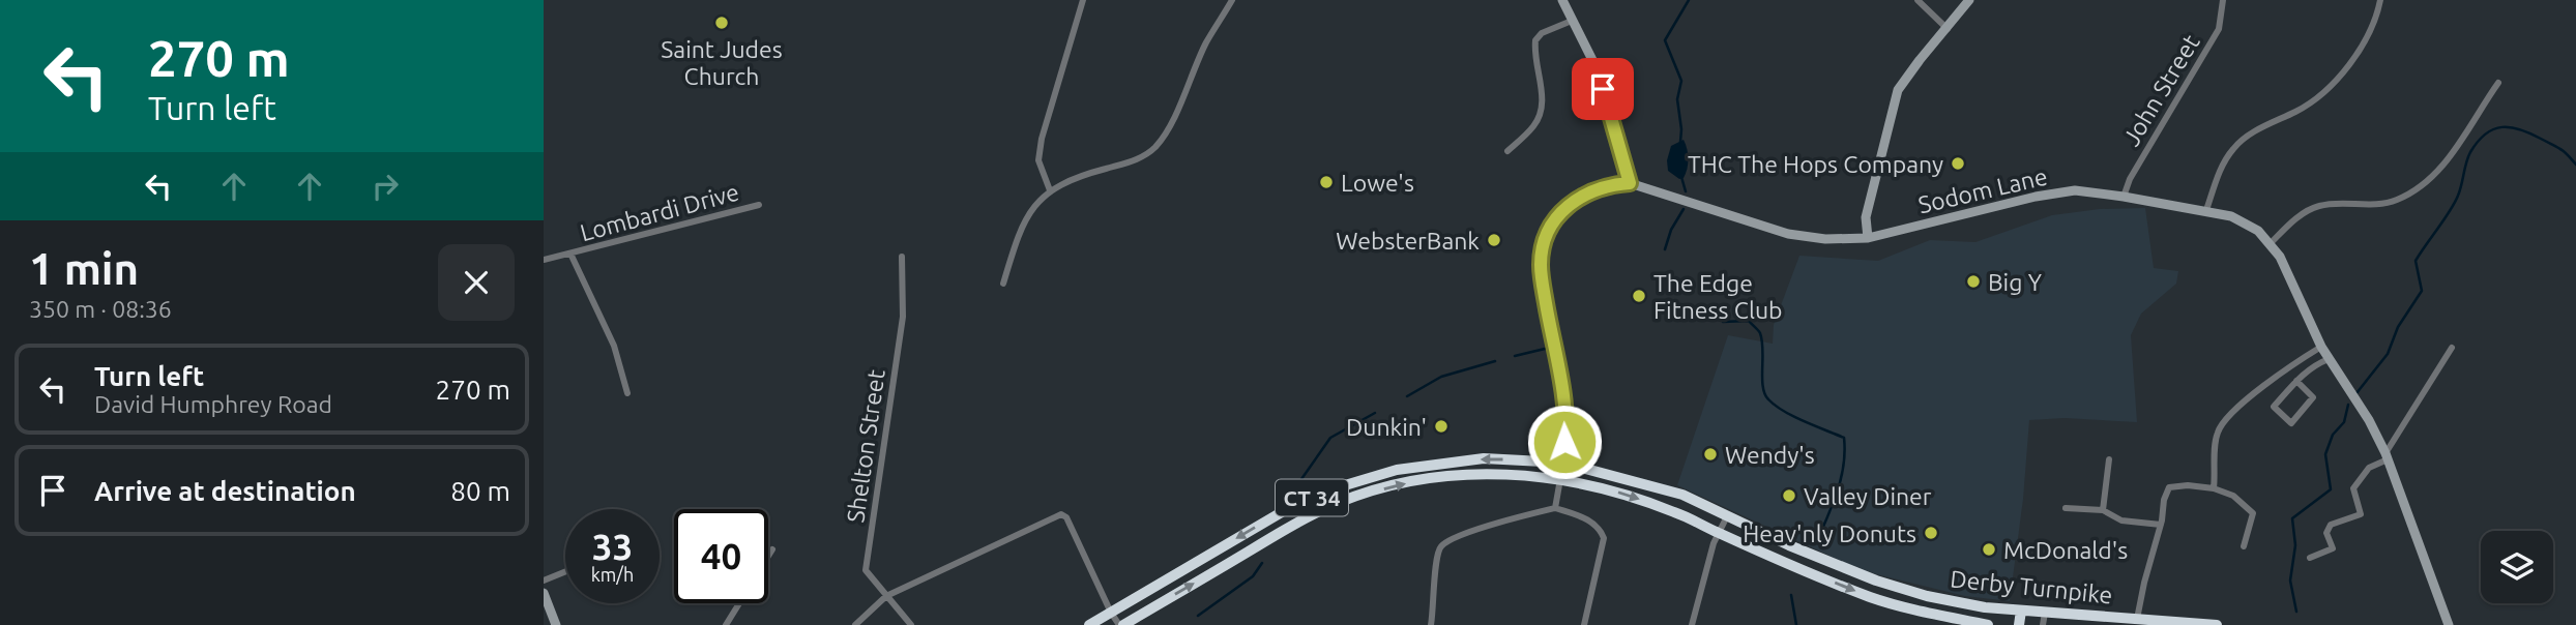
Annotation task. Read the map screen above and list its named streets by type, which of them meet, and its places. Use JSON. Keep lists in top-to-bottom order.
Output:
{
  "streets": {
    "highway": ["CT 34", "Derby Turnpike"],
    "street": [
      "John Street",
      "Sodom Lane",
      "Lombardi Drive",
      "Shelton Street"
    ]
  },
  "crossings": [
    ["John Street", "Sodom Lane"],
    ["Sodom Lane", "CT 34"],
    ["Sodom Lane", "Derby Turnpike"],
    ["CT 34", "Derby Turnpike"]
  ],
  "places": [
    "Saint Judes Church",
    "THC The Hops Company",
    "Lowe's",
    "WebsterBank",
    "Big Y",
    "The Edge Fitness Club",
    "Dunkin'",
    "Wendy's",
    "Valley Diner",
    "Heav'nly Donuts",
    "McDonald's"
  ],
  "page": {
    "turn": ["270 m", "Turn left"],
    "heading": ["1 min", "350 m · 08:36"],
    "list": [
      {
        "name": "Turn left",
        "note": "David Humphrey Road",
        "value": "270 m"
      },
      {
        "name": "Arrive at destination",
        "value": "80 m"
      }
    ],
    "speed": "33 km/h",
    "limit": "40"
  }
}
